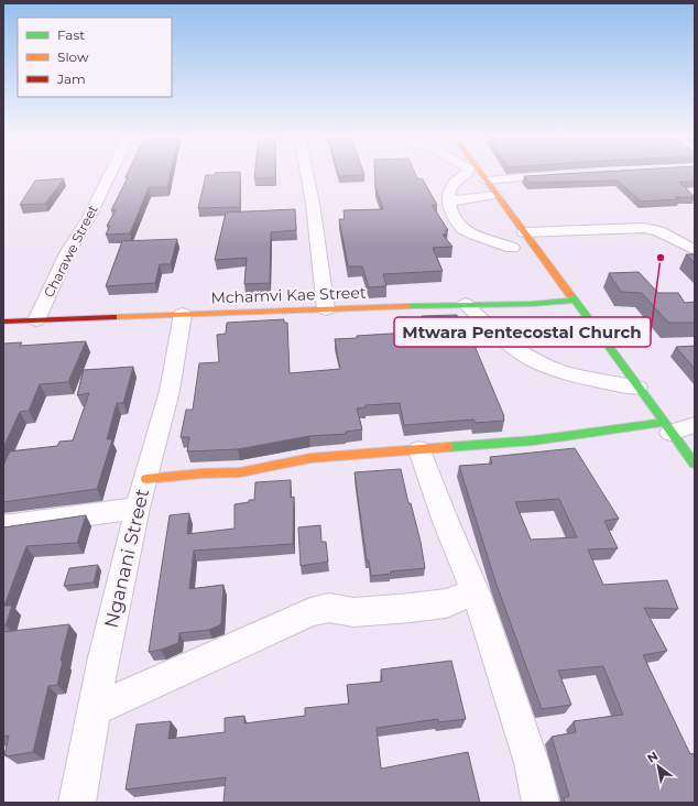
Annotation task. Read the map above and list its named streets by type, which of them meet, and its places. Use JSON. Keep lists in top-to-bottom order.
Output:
{
  "streets": {
    "street": ["Charawe Street", "Mchamvi Kae Street", "Nganani Street"]
  },
  "crossings": [
    ["Charawe Street", "Mchamvi Kae Street"],
    ["Mchamvi Kae Street", "Nganani Street"]
  ],
  "places": ["Mtwara Pentecostal Church"],
  "legend": ["Fast", "Slow", "Jam"],
  "north": "top left"
}
